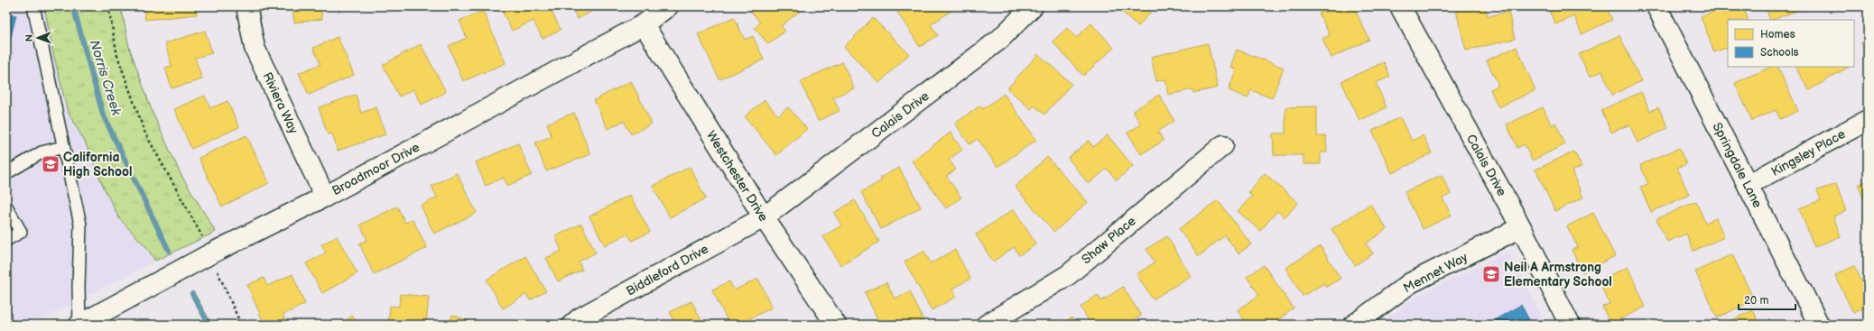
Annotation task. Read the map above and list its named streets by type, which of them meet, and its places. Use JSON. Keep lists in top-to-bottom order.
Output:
{
  "streets": {
    "street": [
      "Riviera Way",
      "Calais Drive",
      "Kingsley Place",
      "Springdale Lane",
      "Broadmoor Drive",
      "Westchester Drive",
      "Shaw Place",
      "Biddleford Drive",
      "Mennet Way"
    ]
  },
  "crossings": [
    ["Riviera Way", "Broadmoor Drive"],
    ["Calais Drive", "Westchester Drive"],
    ["Calais Drive", "Biddleford Drive"],
    ["Calais Drive", "Mennet Way"],
    ["Kingsley Place", "Springdale Lane"],
    ["Broadmoor Drive", "Westchester Drive"],
    ["Westchester Drive", "Biddleford Drive"]
  ],
  "water": ["Norris Creek"],
  "places": {
    "school or university": ["California High School", "Neil A Armstrong Elementary School"]
  },
  "legend": ["Homes", "Schools"],
  "scale_bar": "20 m",
  "north": "left"
}
